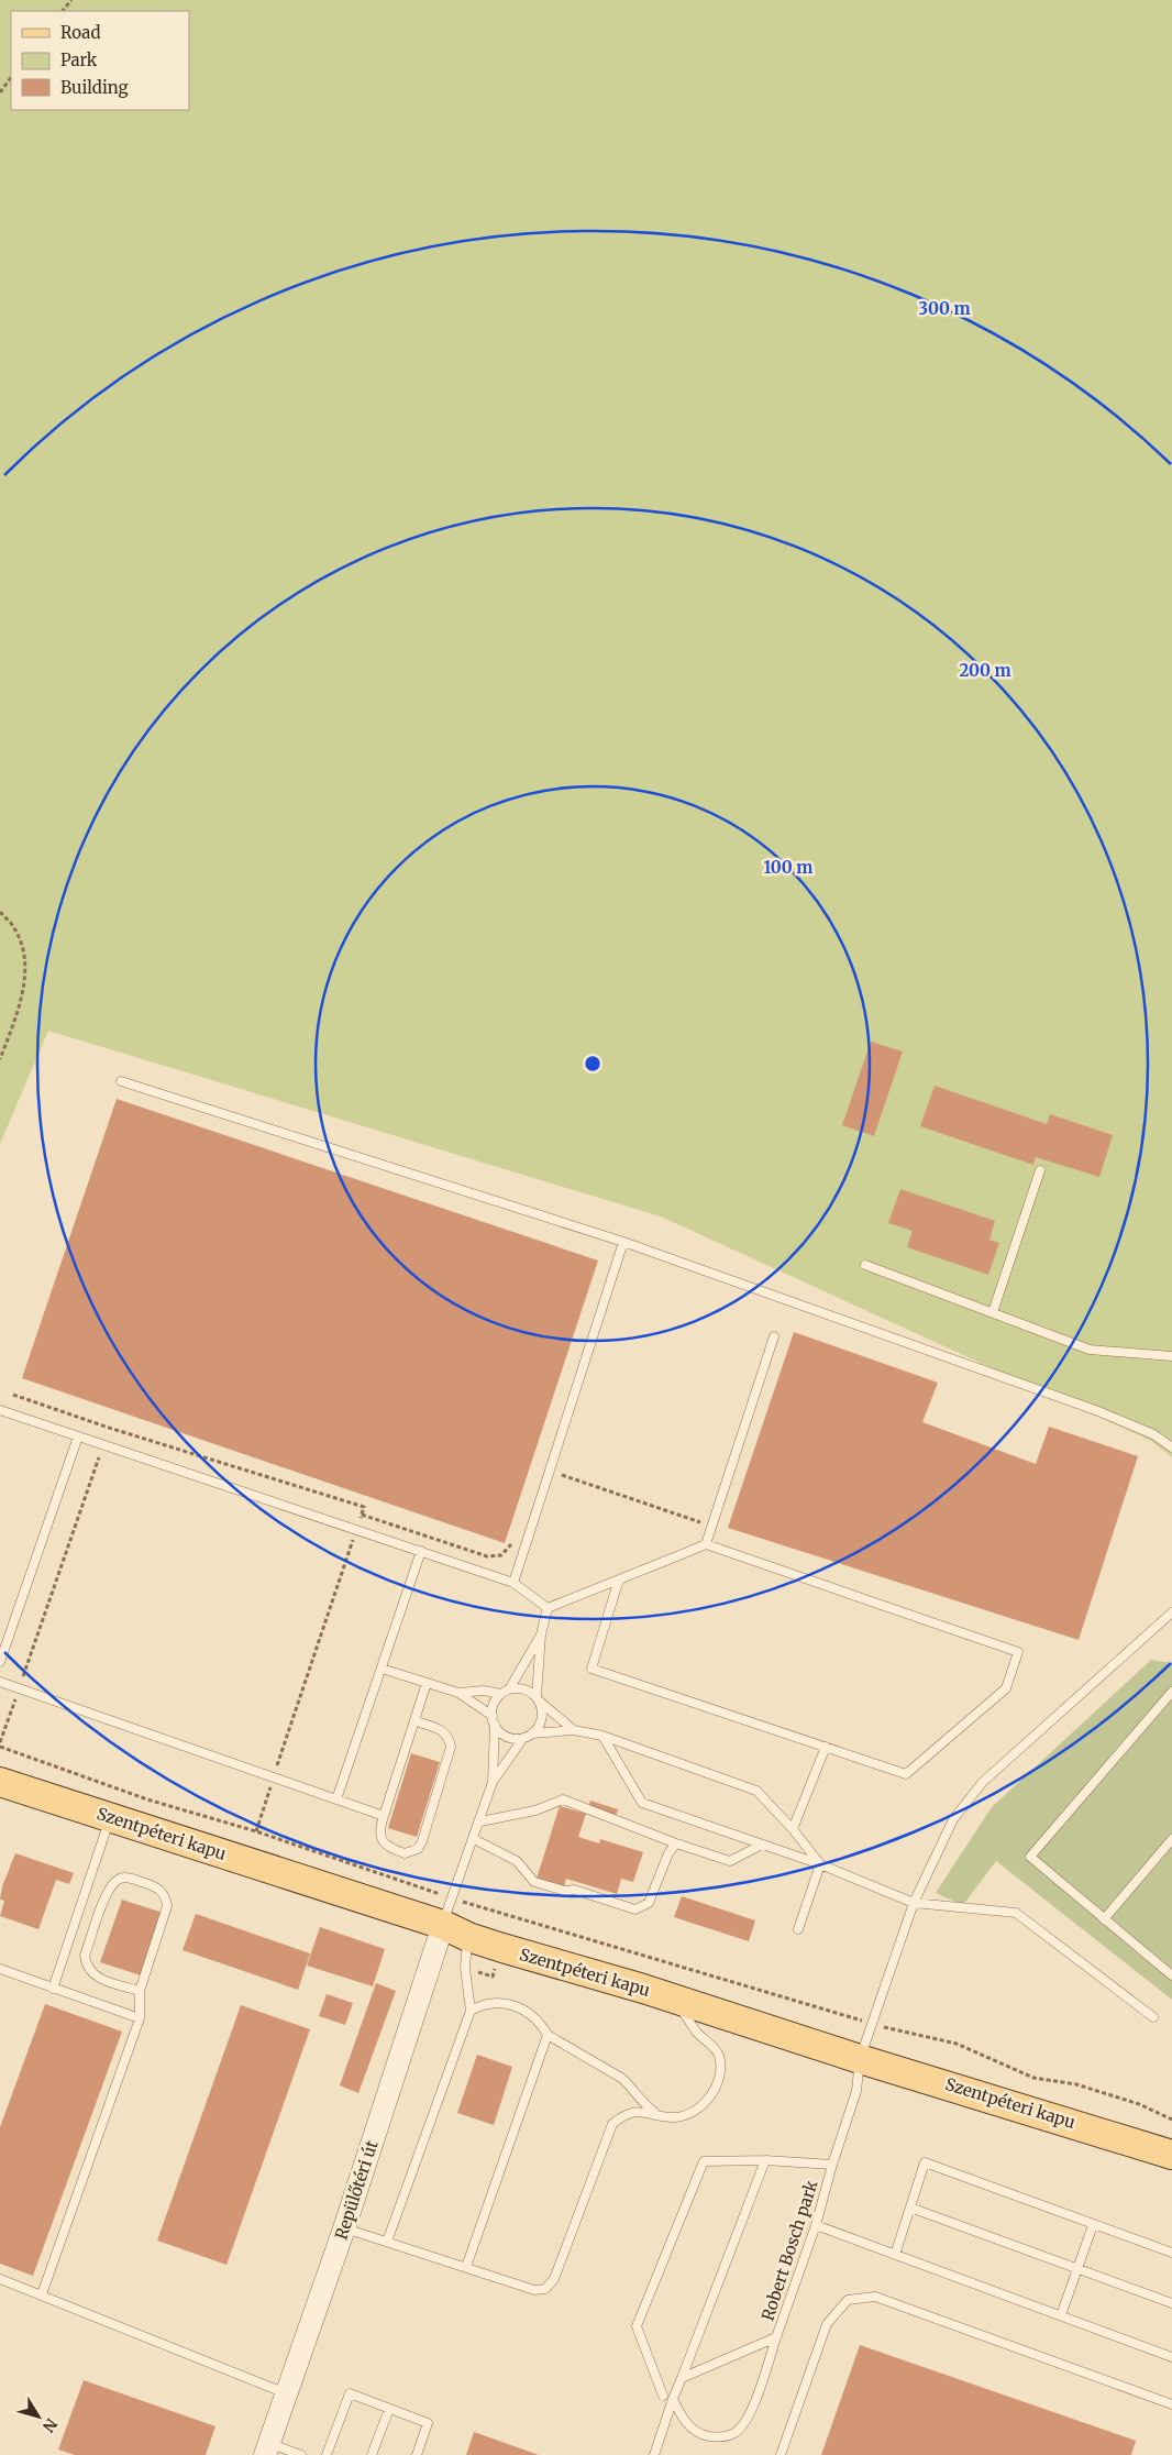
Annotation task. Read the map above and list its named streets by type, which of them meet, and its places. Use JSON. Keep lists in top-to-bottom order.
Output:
{
  "streets": {
    "main road": ["Szentpéteri kapu"],
    "street": ["Repülőtéri út"],
    "lane": ["Robert Bosch park"]
  },
  "crossings": [
    ["Szentpéteri kapu", "Repülőtéri út"],
    ["Szentpéteri kapu", "Robert Bosch park"]
  ],
  "legend": ["Road", "Park", "Building"],
  "north": "bottom right",
  "rings": ["300 m", "200 m", "100 m"]
}
